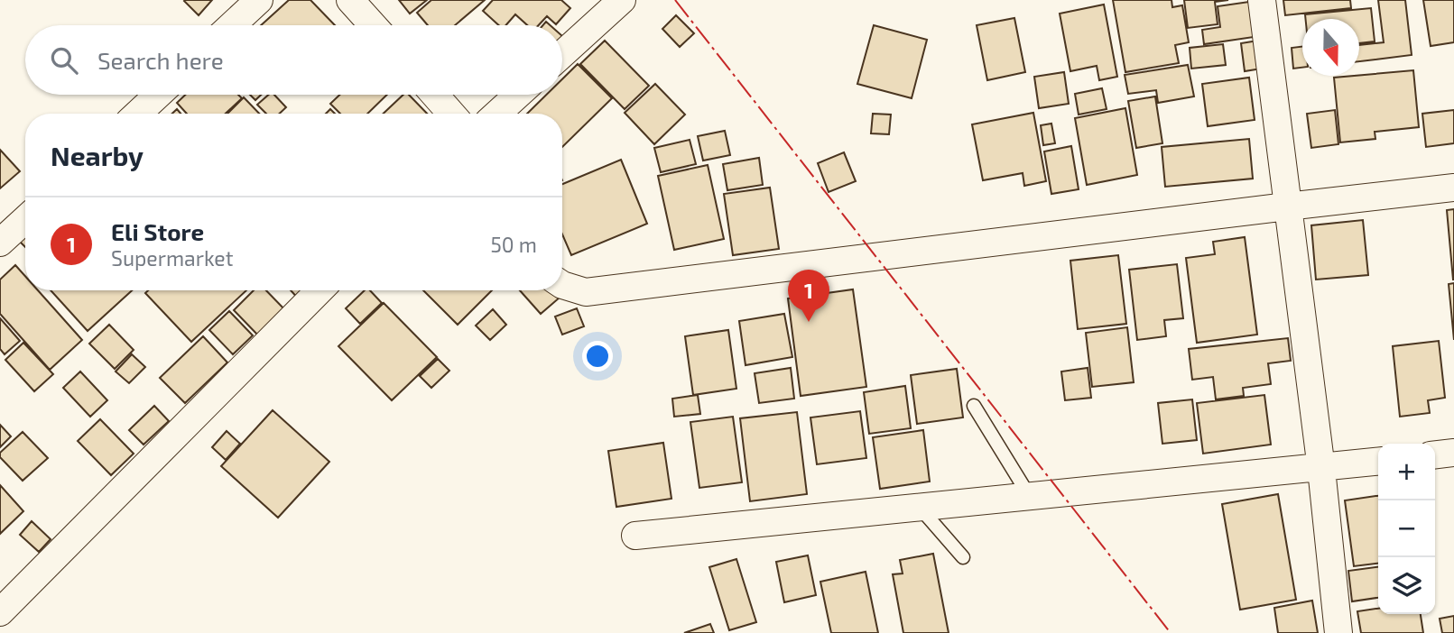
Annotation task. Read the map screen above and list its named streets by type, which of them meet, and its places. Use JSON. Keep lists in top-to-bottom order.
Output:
{
  "north": "bottom",
  "page": {
    "search": "Search here",
    "heading": "Nearby",
    "list": [
      {
        "mark": "1",
        "name": "Eli Store",
        "note": "Supermarket",
        "value": "50 m"
      }
    ],
    "pins": "1",
    "map_buttons": ["+", "−"]
  }
}
